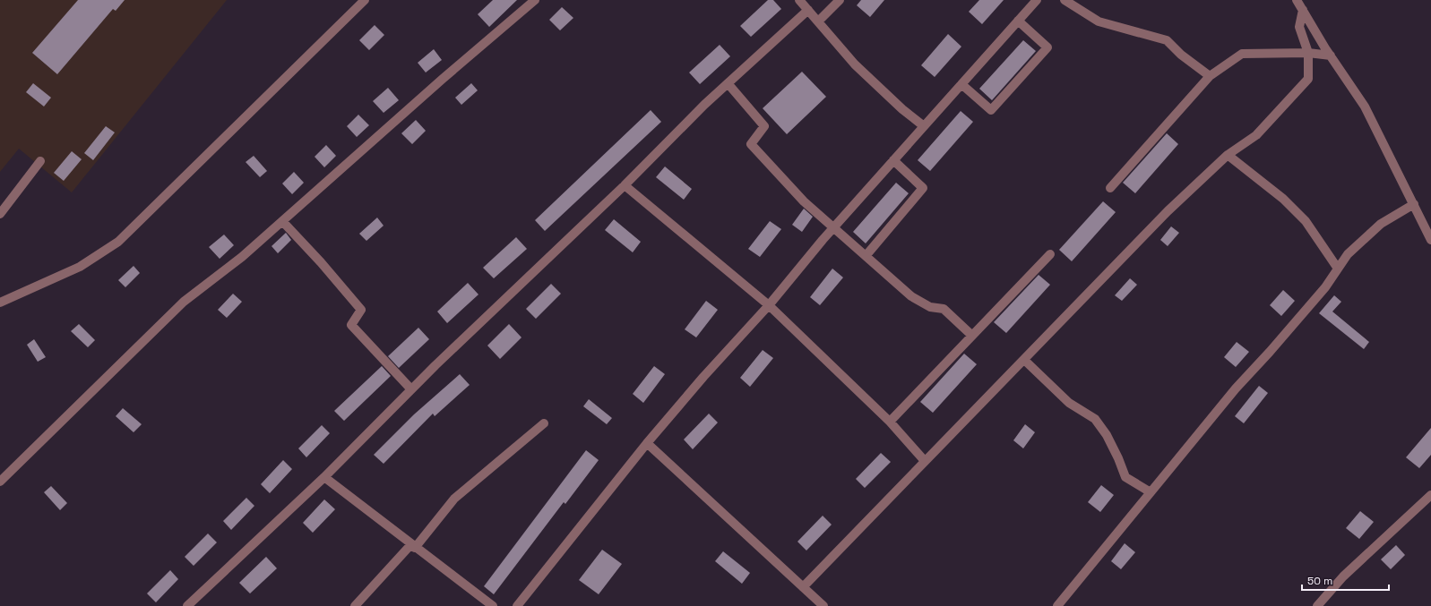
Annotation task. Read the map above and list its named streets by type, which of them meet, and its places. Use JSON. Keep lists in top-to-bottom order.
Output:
{
  "scale_bar": "50 m"
}
